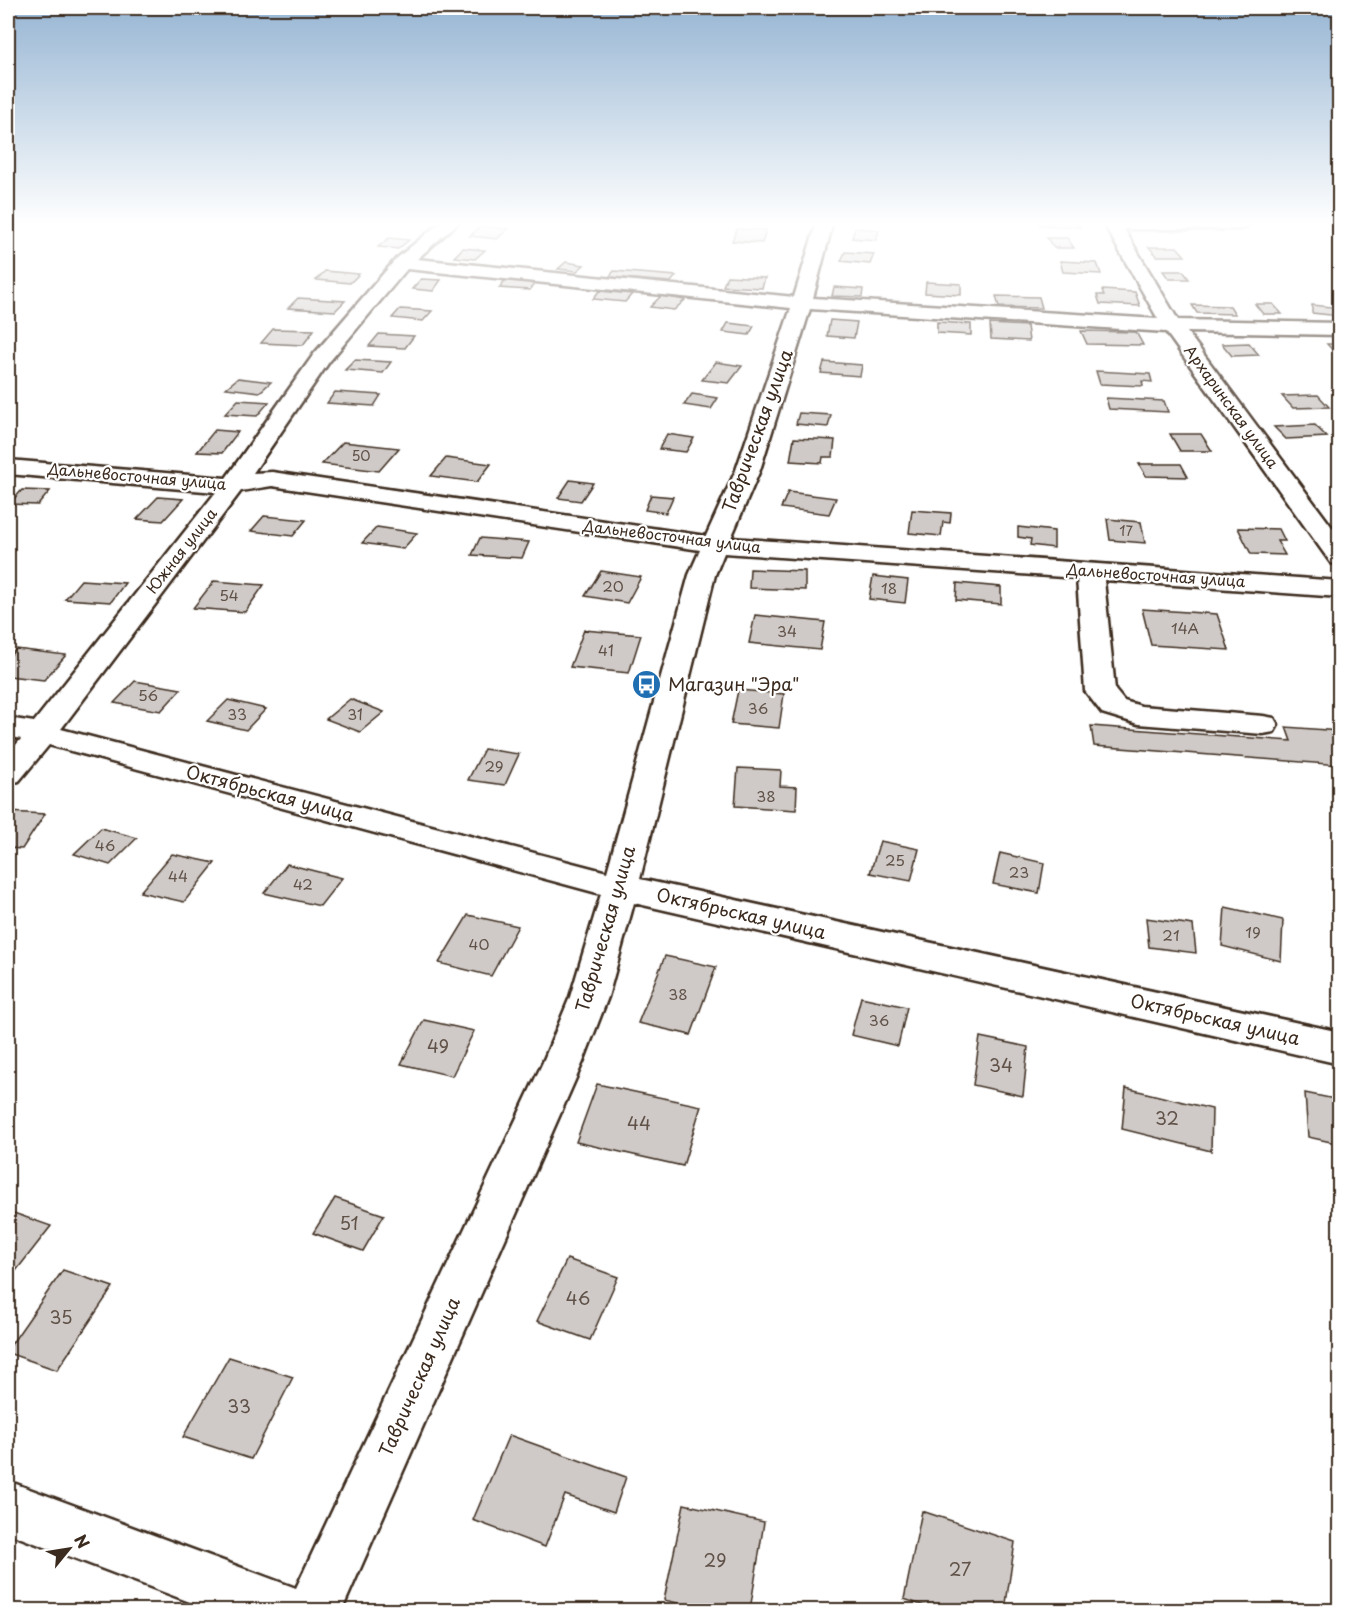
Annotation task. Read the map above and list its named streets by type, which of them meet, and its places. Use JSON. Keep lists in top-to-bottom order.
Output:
{
  "streets": {
    "street": [
      "Архаринская улица",
      "Таврическая улица",
      "Дальневосточная улица",
      "Южная улица",
      "Октябрьская улица"
    ]
  },
  "crossings": [
    ["Таврическая улица", "Дальневосточная улица"],
    ["Таврическая улица", "Октябрьская улица"],
    ["Дальневосточная улица", "Южная улица"],
    ["Южная улица", "Октябрьская улица"]
  ],
  "places": {
    "bus stop": ["Магазин \"Эра\""]
  },
  "house_numbers": [
    "50",
    "17",
    "20",
    "18",
    "54",
    "14А",
    "34",
    "41",
    "56",
    "36",
    "33",
    "31",
    "29",
    "38",
    "46",
    "25",
    "23",
    "44",
    "42",
    "19",
    "21",
    "40",
    "38",
    "36",
    "49",
    "34",
    "32",
    "44",
    "51",
    "46",
    "35",
    "33",
    "29",
    "27"
  ],
  "north": "top right"
}
